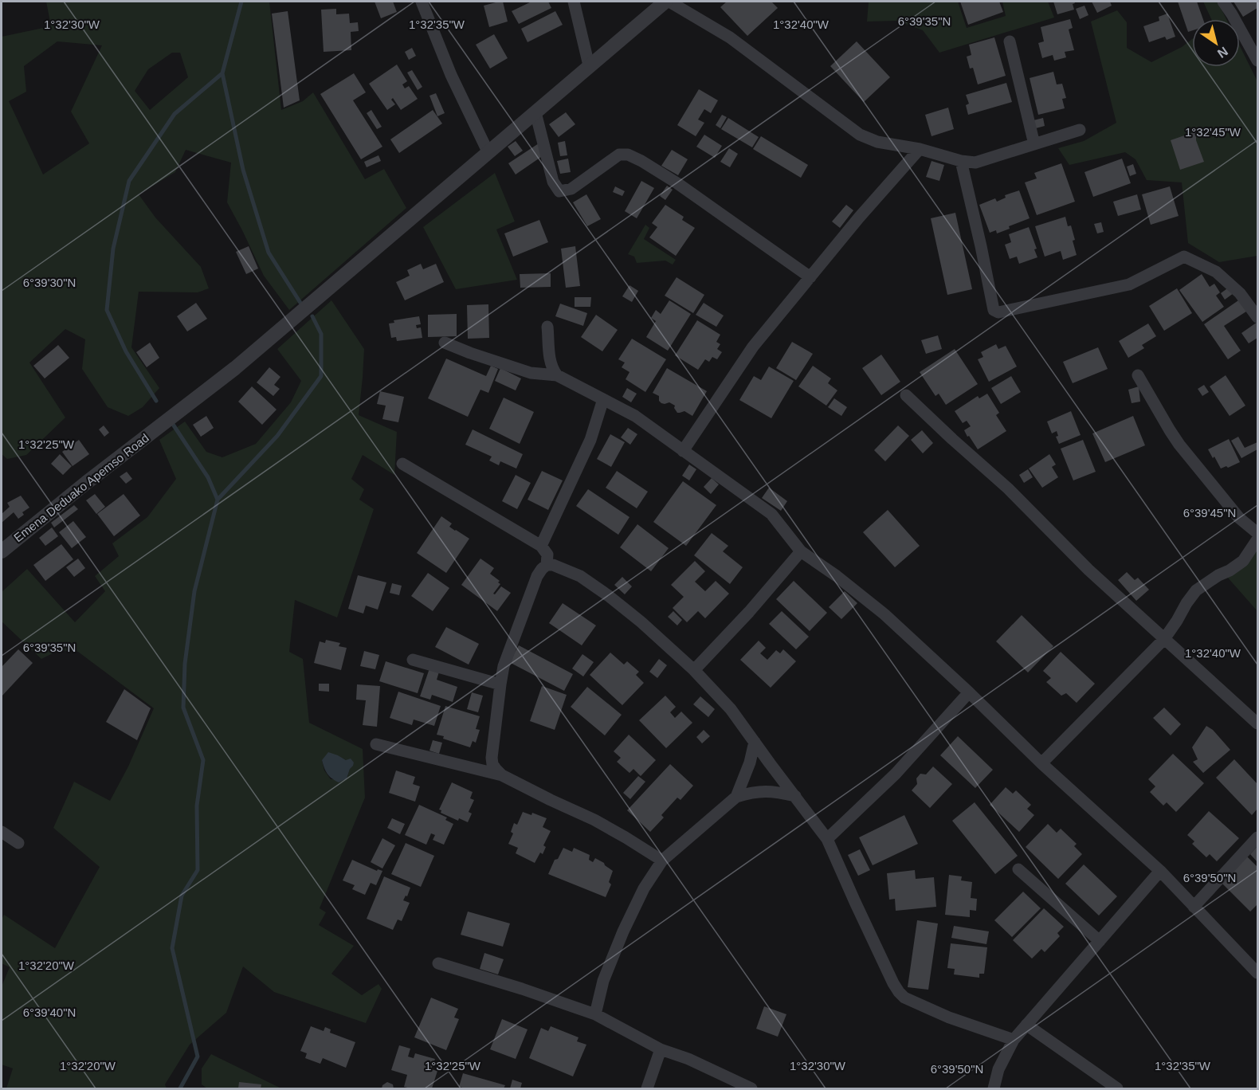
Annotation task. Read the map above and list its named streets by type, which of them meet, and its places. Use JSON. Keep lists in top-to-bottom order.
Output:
{
  "streets": {
    "street": ["Emena Deduako Apemso Road"]
  },
  "north": "bottom right",
  "coordinates": [
    "6°39'35\"N",
    "1°32'30\"W",
    "1°32'35\"W",
    "1°32'40\"W",
    "1°32'45\"W",
    "6°39'30\"N",
    "1°32'25\"W",
    "6°39'45\"N",
    "6°39'50\"N",
    "1°32'20\"W",
    "6°39'40\"N"
  ]
}
